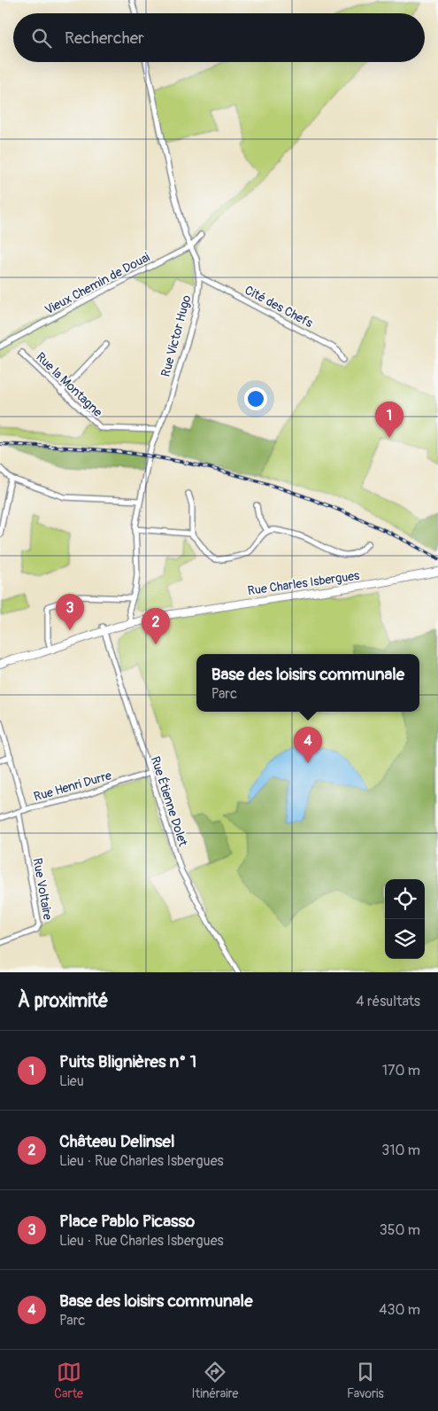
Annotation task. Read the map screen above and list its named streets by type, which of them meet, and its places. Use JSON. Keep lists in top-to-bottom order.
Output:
{
  "streets": {
    "main road": ["Rue Charles Isbergues"],
    "street": [
      "Vieux Chemin de Douai",
      "Cité des Chefs",
      "Rue Victor Hugo",
      "Rue la Montagne",
      "Rue Henri Durre",
      "Rue Étienne Dolet",
      "Rue Voltaire"
    ]
  },
  "crossings": [
    ["Vieux Chemin de Douai", "Rue Victor Hugo"],
    ["Cité des Chefs", "Rue Victor Hugo"],
    ["Rue Victor Hugo", "Rue la Montagne"],
    ["Rue Victor Hugo", "Rue Charles Isbergues"],
    ["Rue Charles Isbergues", "Rue Étienne Dolet"],
    ["Rue Henri Durre", "Rue Étienne Dolet"],
    ["Rue Henri Durre", "Rue Voltaire"]
  ],
  "page": {
    "search": "Rechercher",
    "pins": [
      "1",
      "3",
      "2",
      "4"
    ],
    "popup": ["Base des loisirs communale", "Parc"],
    "heading": ["À proximité", "4 résultats"],
    "list": [
      {
        "mark": "1",
        "name": "Puits Blignières n° 1",
        "note": "Lieu",
        "value": "170 m"
      },
      {
        "mark": "2",
        "name": "Château Delinsel",
        "note": "Lieu · Rue Charles Isbergues",
        "value": "310 m"
      },
      {
        "mark": "3",
        "name": "Place Pablo Picasso",
        "note": "Lieu · Rue Charles Isbergues",
        "value": "350 m"
      },
      {
        "mark": "4",
        "name": "Base des loisirs communale",
        "note": "Parc",
        "value": "430 m"
      }
    ],
    "nav": ["Carte", "Itinéraire", "Favoris"]
  }
}
